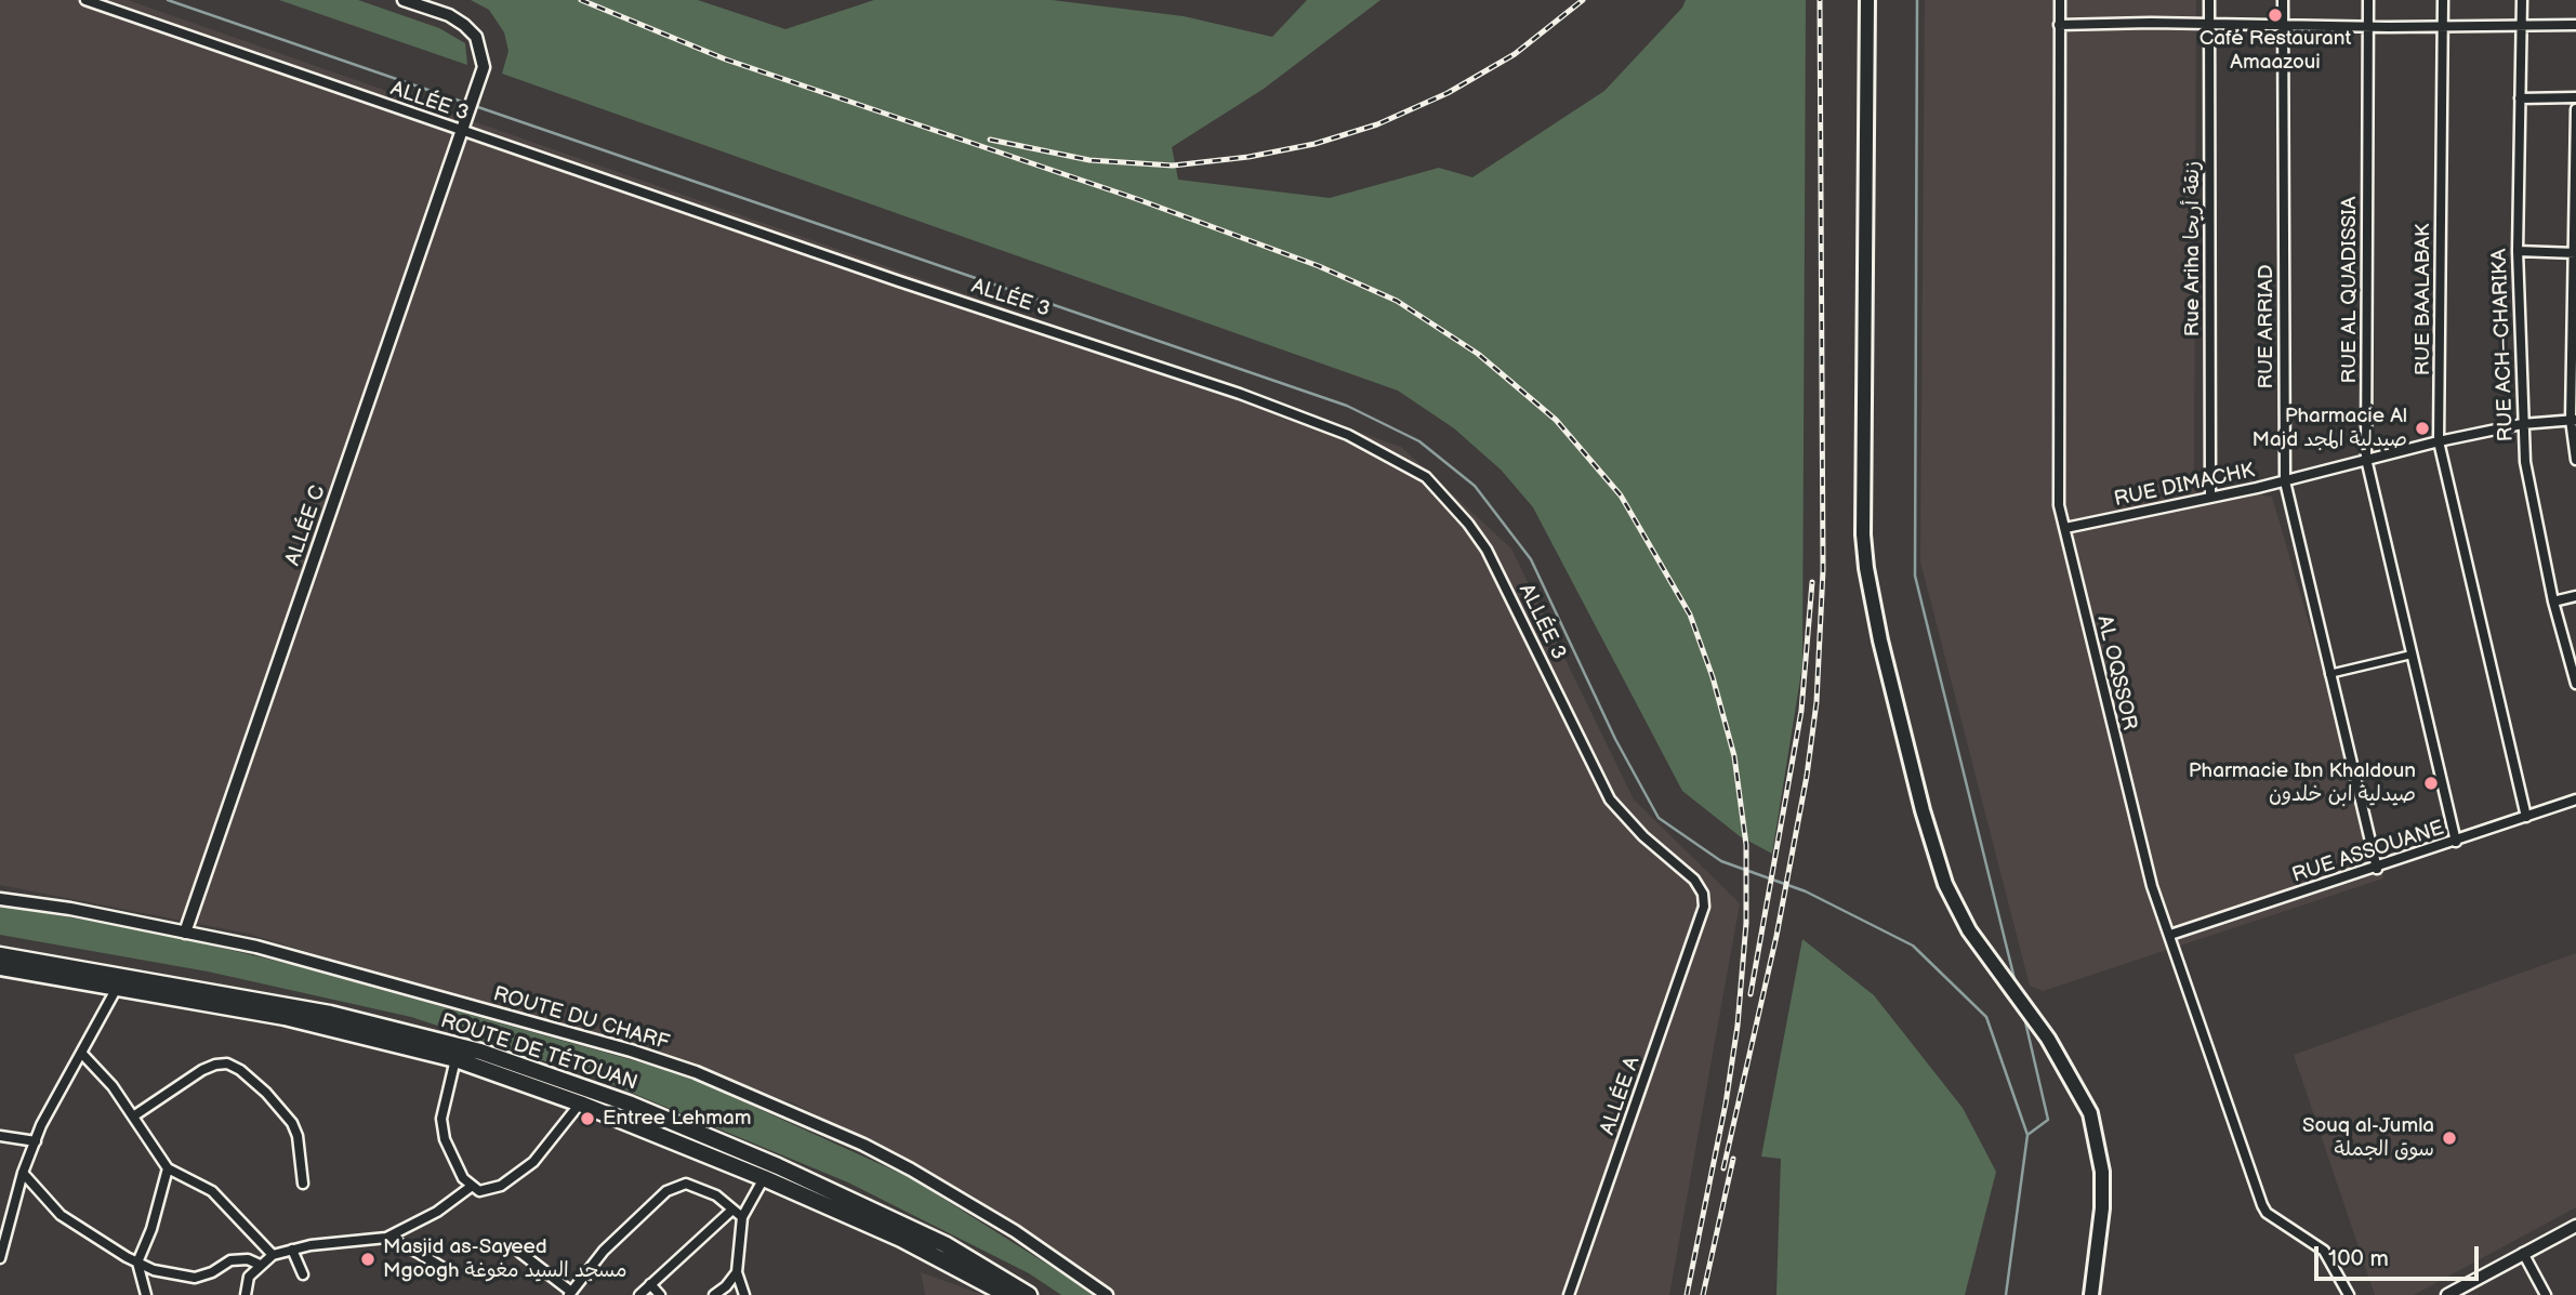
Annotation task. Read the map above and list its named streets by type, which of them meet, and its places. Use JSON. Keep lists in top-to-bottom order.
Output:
{
  "streets": {
    "highway": ["ROUTE DE TÉTOUAN"],
    "street": [
      "ALLÉE 3",
      "Rue Ariha زنقة أريحا",
      "RUE AL QUADISSIA",
      "RUE BAALABAK",
      "RUE ARRIAD",
      "RUE ACH–CHARIKA",
      "RUE DIMACHK",
      "ALLÉE C",
      "AL OQSSOR",
      "RUE ASSOUANE",
      "ROUTE DU CHARF",
      "ALLÉE A"
    ]
  },
  "crossings": [
    ["ALLÉE 3", "ALLÉE C"],
    ["ALLÉE 3", "ALLÉE A"],
    ["Rue Ariha زنقة أريحا", "RUE DIMACHK"],
    ["RUE AL QUADISSIA", "RUE DIMACHK"],
    ["RUE AL QUADISSIA", "RUE ASSOUANE"],
    ["RUE BAALABAK", "RUE DIMACHK"],
    ["RUE BAALABAK", "RUE ASSOUANE"],
    ["RUE ARRIAD", "RUE DIMACHK"],
    ["RUE ARRIAD", "RUE ASSOUANE"],
    ["RUE ACH–CHARIKA", "RUE DIMACHK"],
    ["RUE DIMACHK", "AL OQSSOR"],
    ["ALLÉE C", "ROUTE DU CHARF"],
    ["AL OQSSOR", "RUE ASSOUANE"]
  ],
  "places": [
    "Café Restaurant Amaazoui",
    "Pharmacie Al Majd صيدلية المجد",
    "Pharmacie Ibn Khaldoun صيدلية ابن خلدون",
    "Entree Lehmam",
    "Souq al-Jumla سوق الجملة",
    "Masjid as-Sayeed Mgoogh مسجد السيد مغوغة"
  ],
  "scale_bar": "100 m"
}
